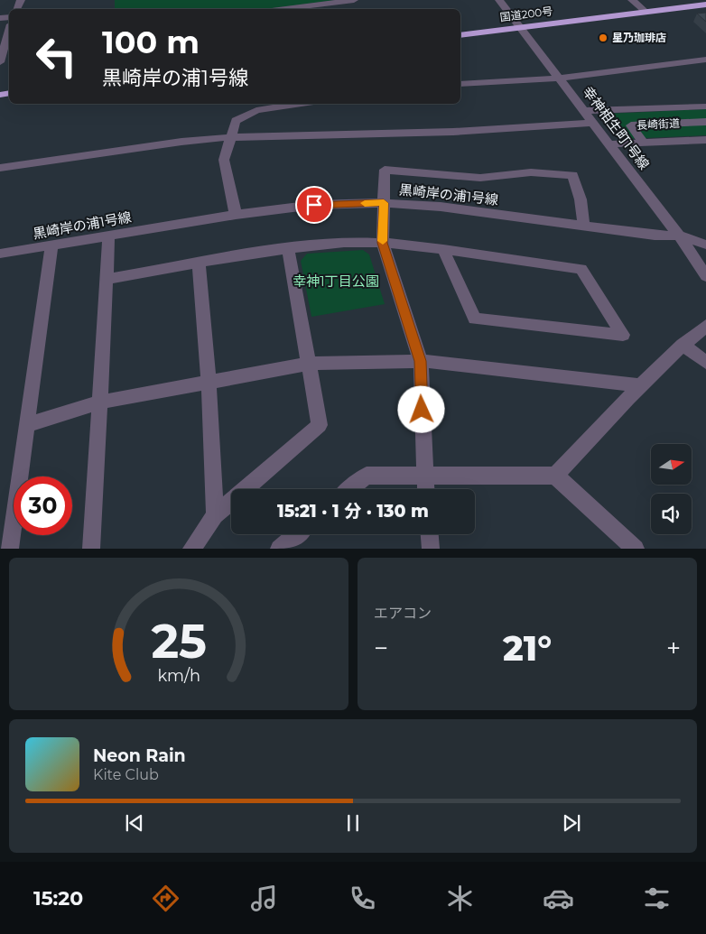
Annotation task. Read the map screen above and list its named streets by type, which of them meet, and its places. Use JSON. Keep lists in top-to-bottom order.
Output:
{
  "streets": {
    "highway": ["国道200号"],
    "street": ["長崎街道", "幸神相生町1号線", "黒崎岸の浦1号線"]
  },
  "crossings": [
    ["国道200号", "幸神相生町1号線"],
    ["幸神相生町1号線", "黒崎岸の浦1号線"]
  ],
  "parks": ["幸神1丁目公園"],
  "places": ["星乃珈琲店"],
  "north": "right",
  "page": {
    "turn": ["100 m", "黒崎岸の浦1号線"],
    "limit": "30",
    "trip": "15:21 · 1 分 · 130 m",
    "tile": "エアコン",
    "heat": ["−", "21°", "+"],
    "song": ["Neon Rain", "Kite Club"],
    "tabs": "15:20",
    "gauge": ["25", "km/h"]
  }
}
